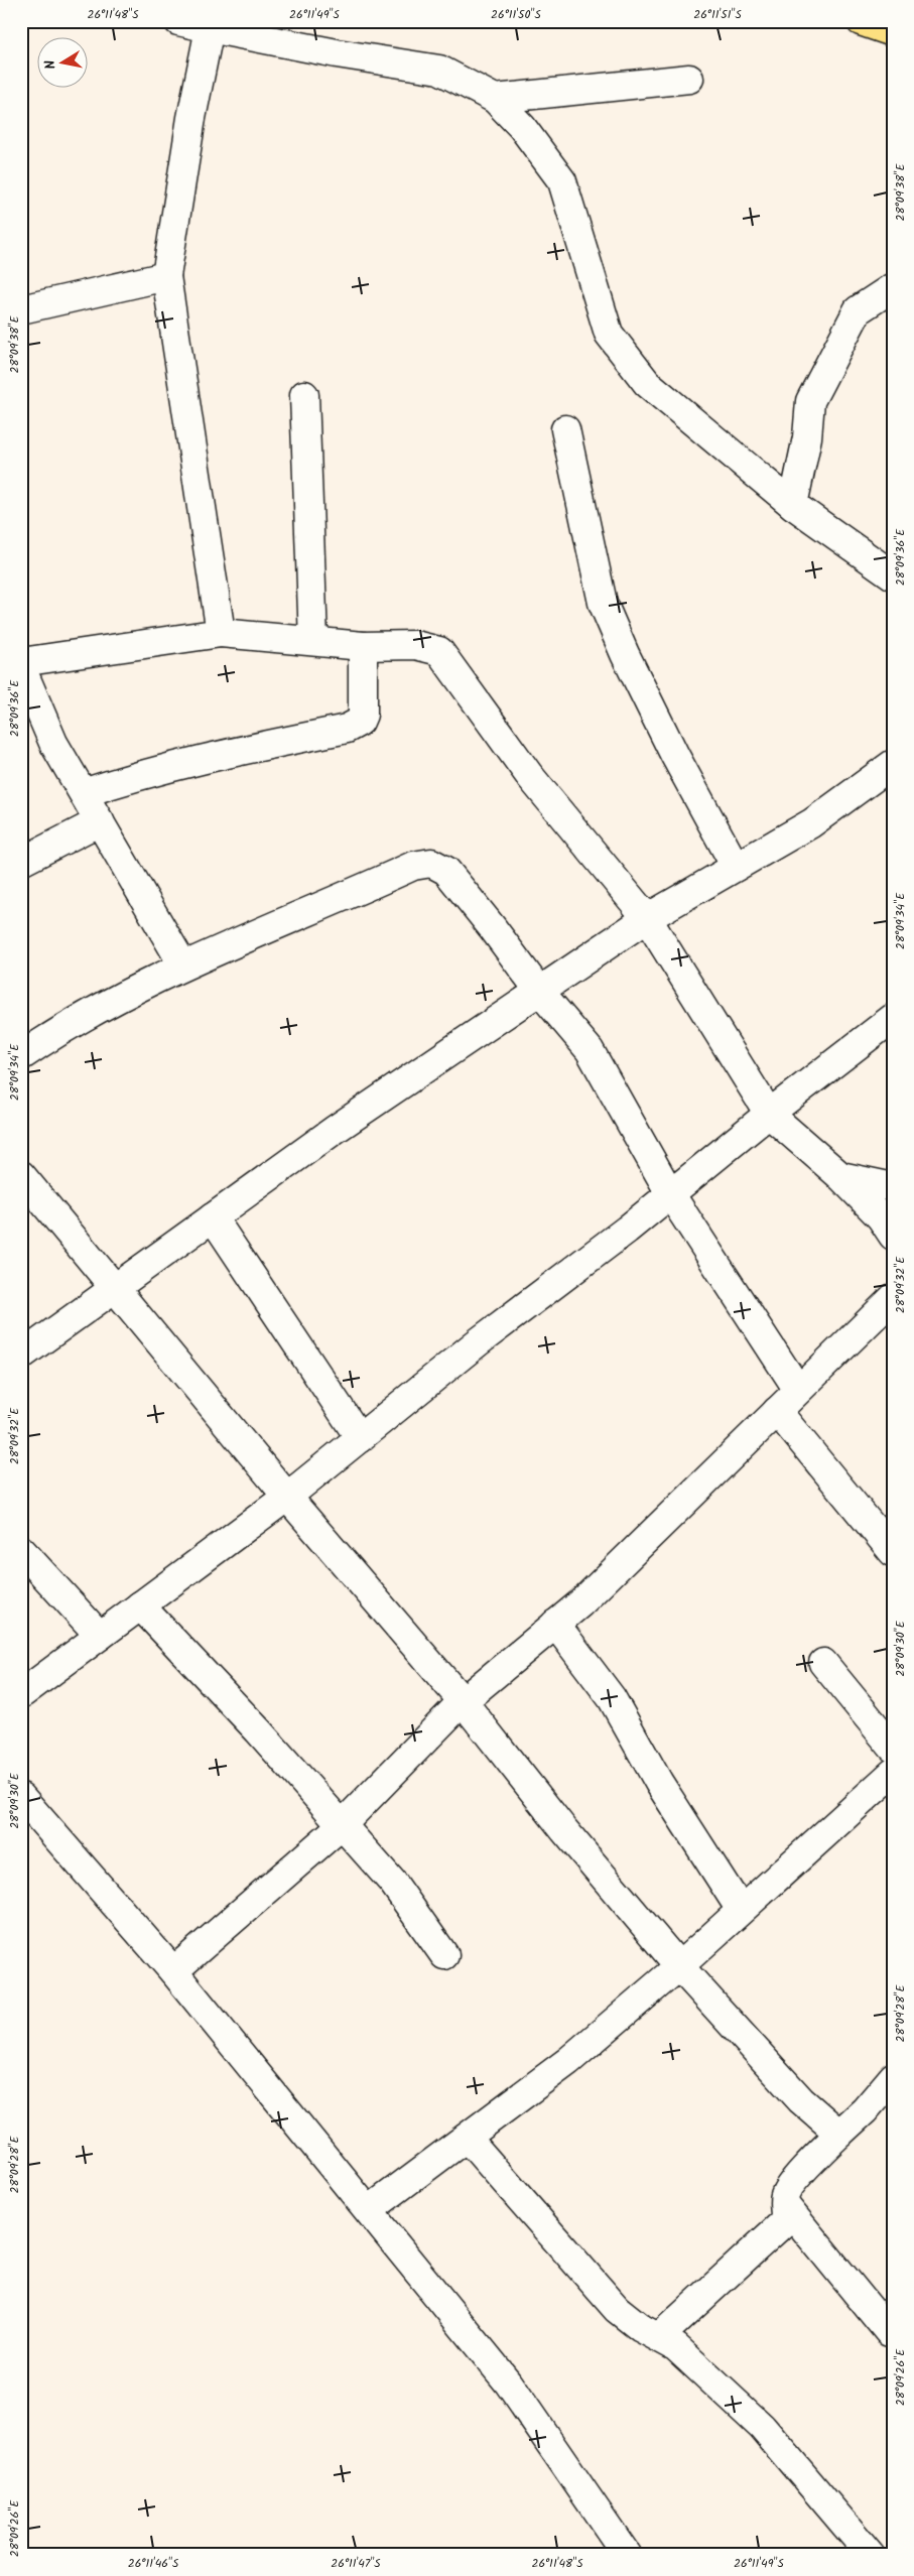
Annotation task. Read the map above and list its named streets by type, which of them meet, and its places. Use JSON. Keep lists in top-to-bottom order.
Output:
{
  "north": "left",
  "coordinates": [
    "26°11'48\"S",
    "26°11'49\"S",
    "26°11'50\"S",
    "26°11'51\"S",
    "28°09'38\"E",
    "28°09'36\"E",
    "28°09'34\"E",
    "28°09'32\"E",
    "28°09'30\"E",
    "28°09'28\"E",
    "28°09'26\"E",
    "26°11'46\"S",
    "26°11'47\"S"
  ]
}
